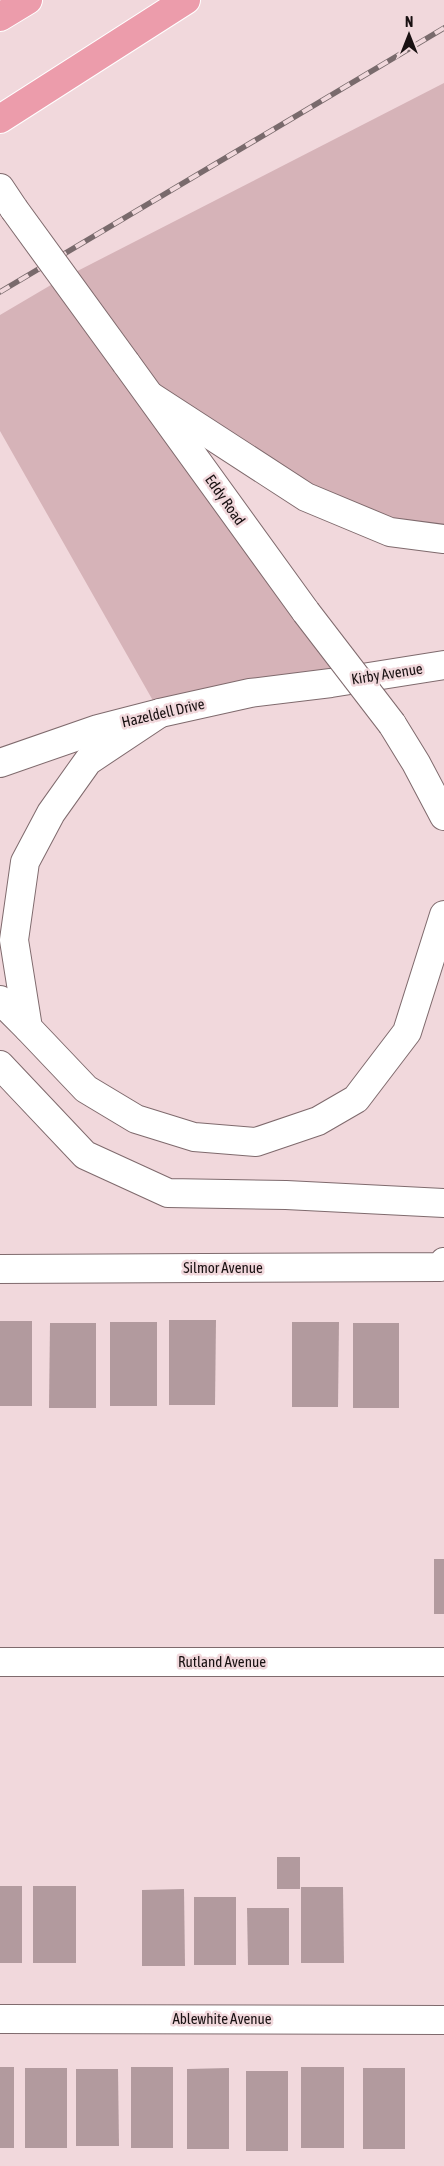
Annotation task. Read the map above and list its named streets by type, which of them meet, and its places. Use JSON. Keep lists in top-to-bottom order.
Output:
{
  "streets": {
    "street": [
      "Eddy Road",
      "Kirby Avenue",
      "Hazeldell Drive",
      "Silmor Avenue",
      "Rutland Avenue",
      "Ablewhite Avenue"
    ]
  },
  "crossings": [
    ["Kirby Avenue", "Hazeldell Drive"]
  ],
  "north": "top"
}
